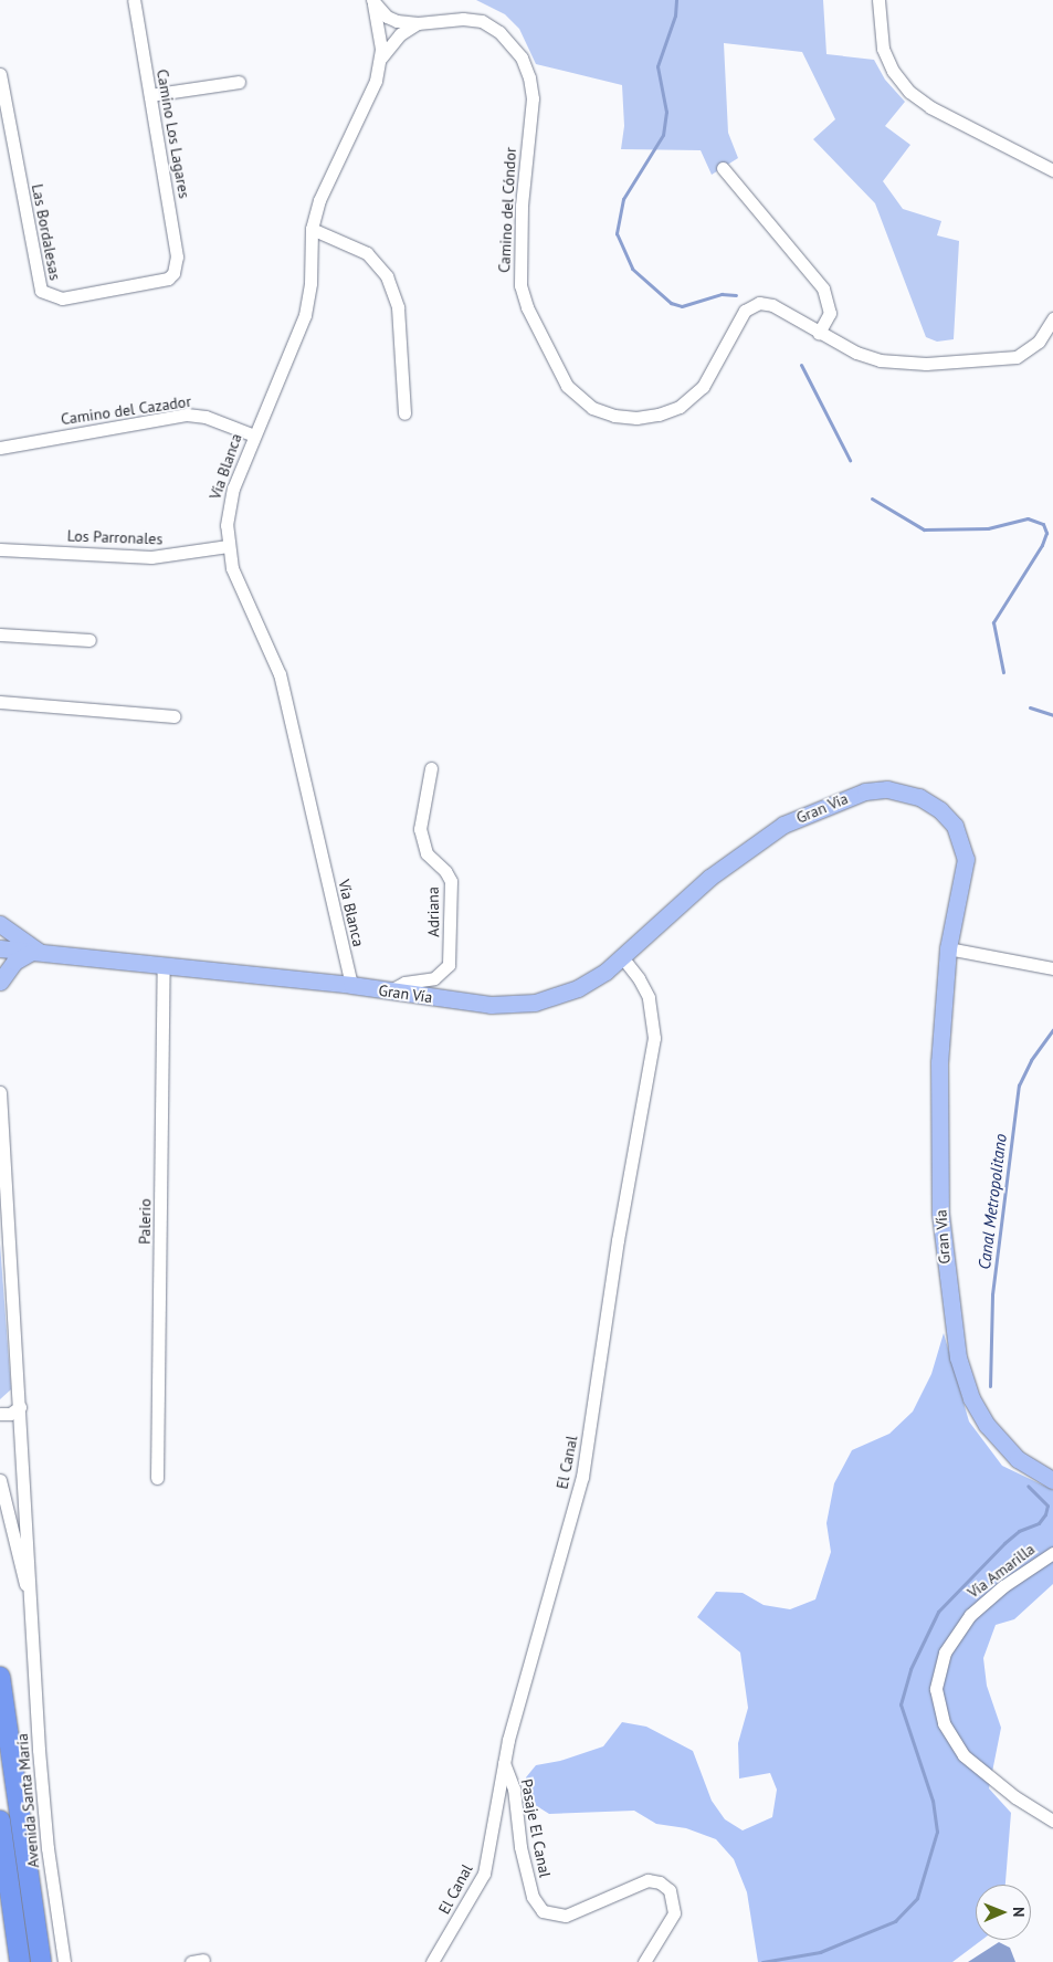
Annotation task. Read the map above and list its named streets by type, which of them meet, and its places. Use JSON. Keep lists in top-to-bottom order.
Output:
{
  "streets": {
    "main road": ["Gran Vía"],
    "street": [
      "Camino Los Lagares",
      "Camino del Cóndor",
      "Las Bordalesas",
      "Camino del Cazador",
      "Vía Blanca",
      "Los Parronales",
      "Adriana",
      "Palerio",
      "El Canal",
      "Vía Amarilla",
      "Avenida Santa María",
      "Pasaje El Canal"
    ]
  },
  "crossings": [
    ["Camino Los Lagares", "Las Bordalesas"],
    ["Camino del Cóndor", "Vía Blanca"],
    ["Camino del Cazador", "Vía Blanca"],
    ["Vía Blanca", "Los Parronales"],
    ["Vía Blanca", "Gran Vía"],
    ["Gran Vía", "Adriana"],
    ["Gran Vía", "Palerio"],
    ["Gran Vía", "El Canal"],
    ["El Canal", "Pasaje El Canal"]
  ],
  "water": ["Canal Metropolitano"],
  "north": "right"
}
